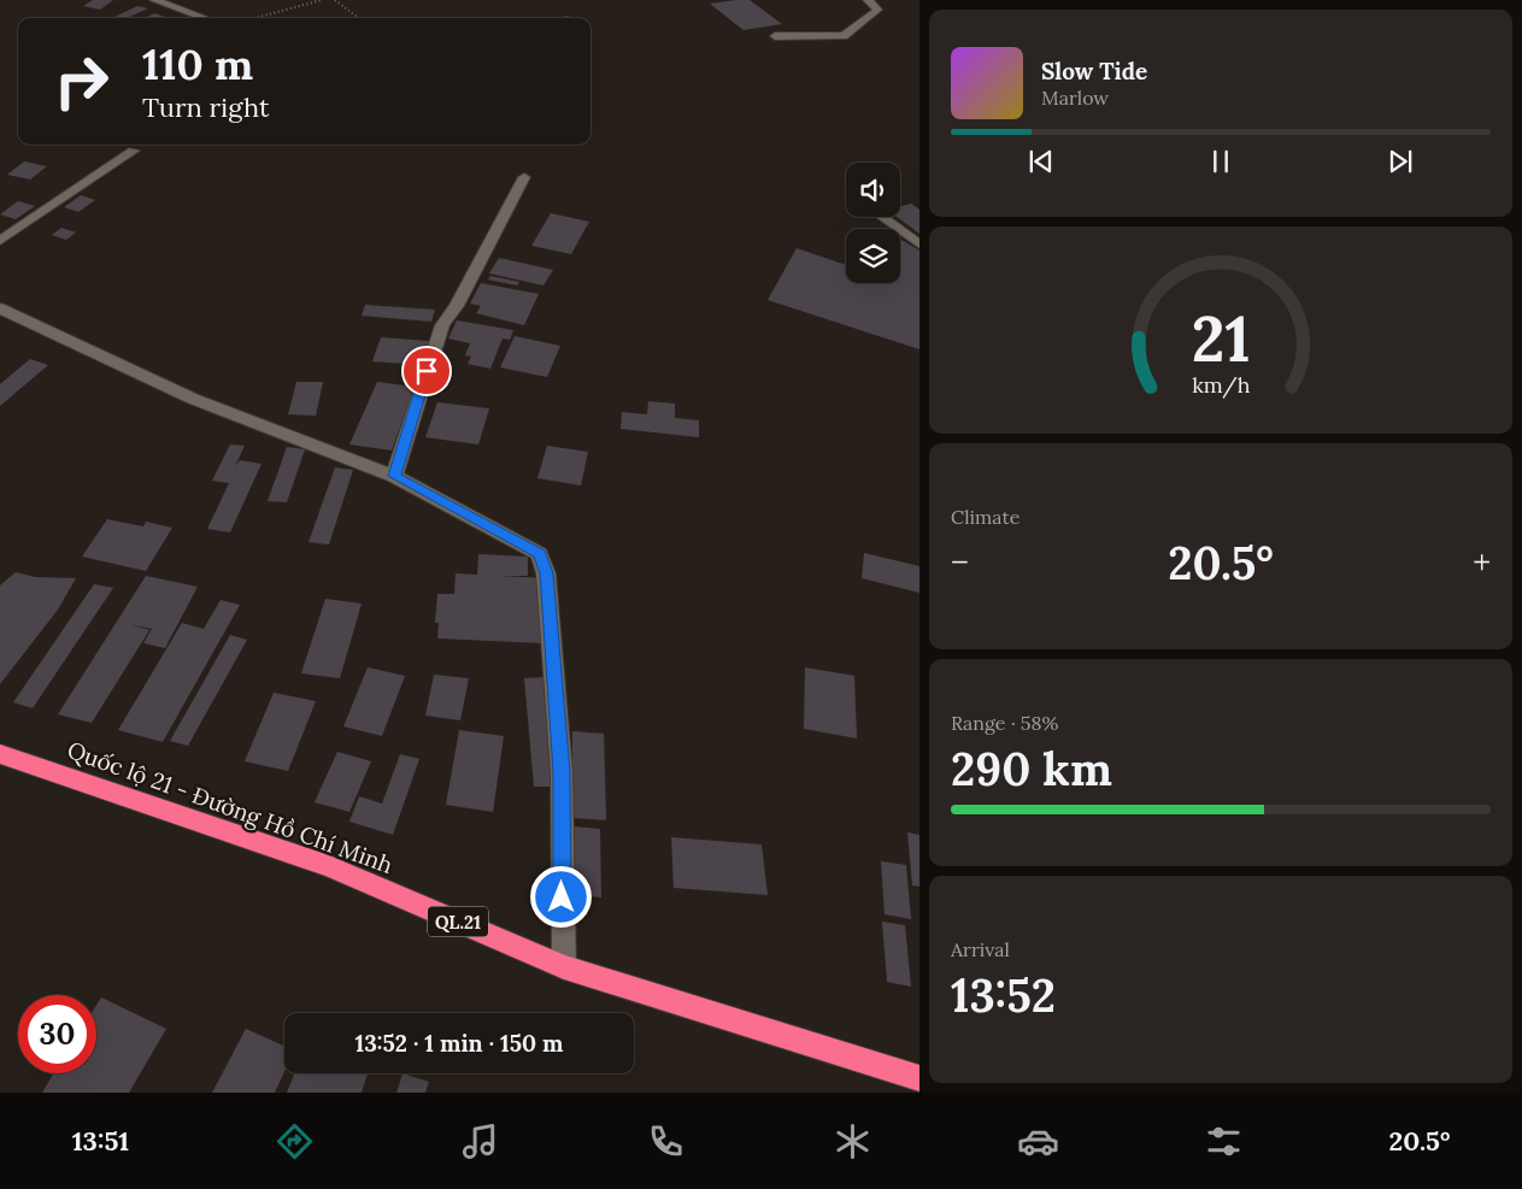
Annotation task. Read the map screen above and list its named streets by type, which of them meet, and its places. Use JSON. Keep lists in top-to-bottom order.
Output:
{
  "streets": {
    "highway": ["Quốc lộ 21 - Đường Hồ Chí Minh", "QL.21"]
  },
  "page": {
    "turn": ["110 m", "Turn right"],
    "song": ["Slow Tide", "Marlow"],
    "tile": [
      "Climate",
      ["Range · 58%", "290 km"],
      ["Arrival", "13:52"]
    ],
    "heat": ["−", "20.5°", "+"],
    "limit": "30",
    "trip": "13:52 · 1 min · 150 m",
    "tabs": ["13:51", "20.5°"],
    "gauge": ["21", "km/h"]
  }
}
